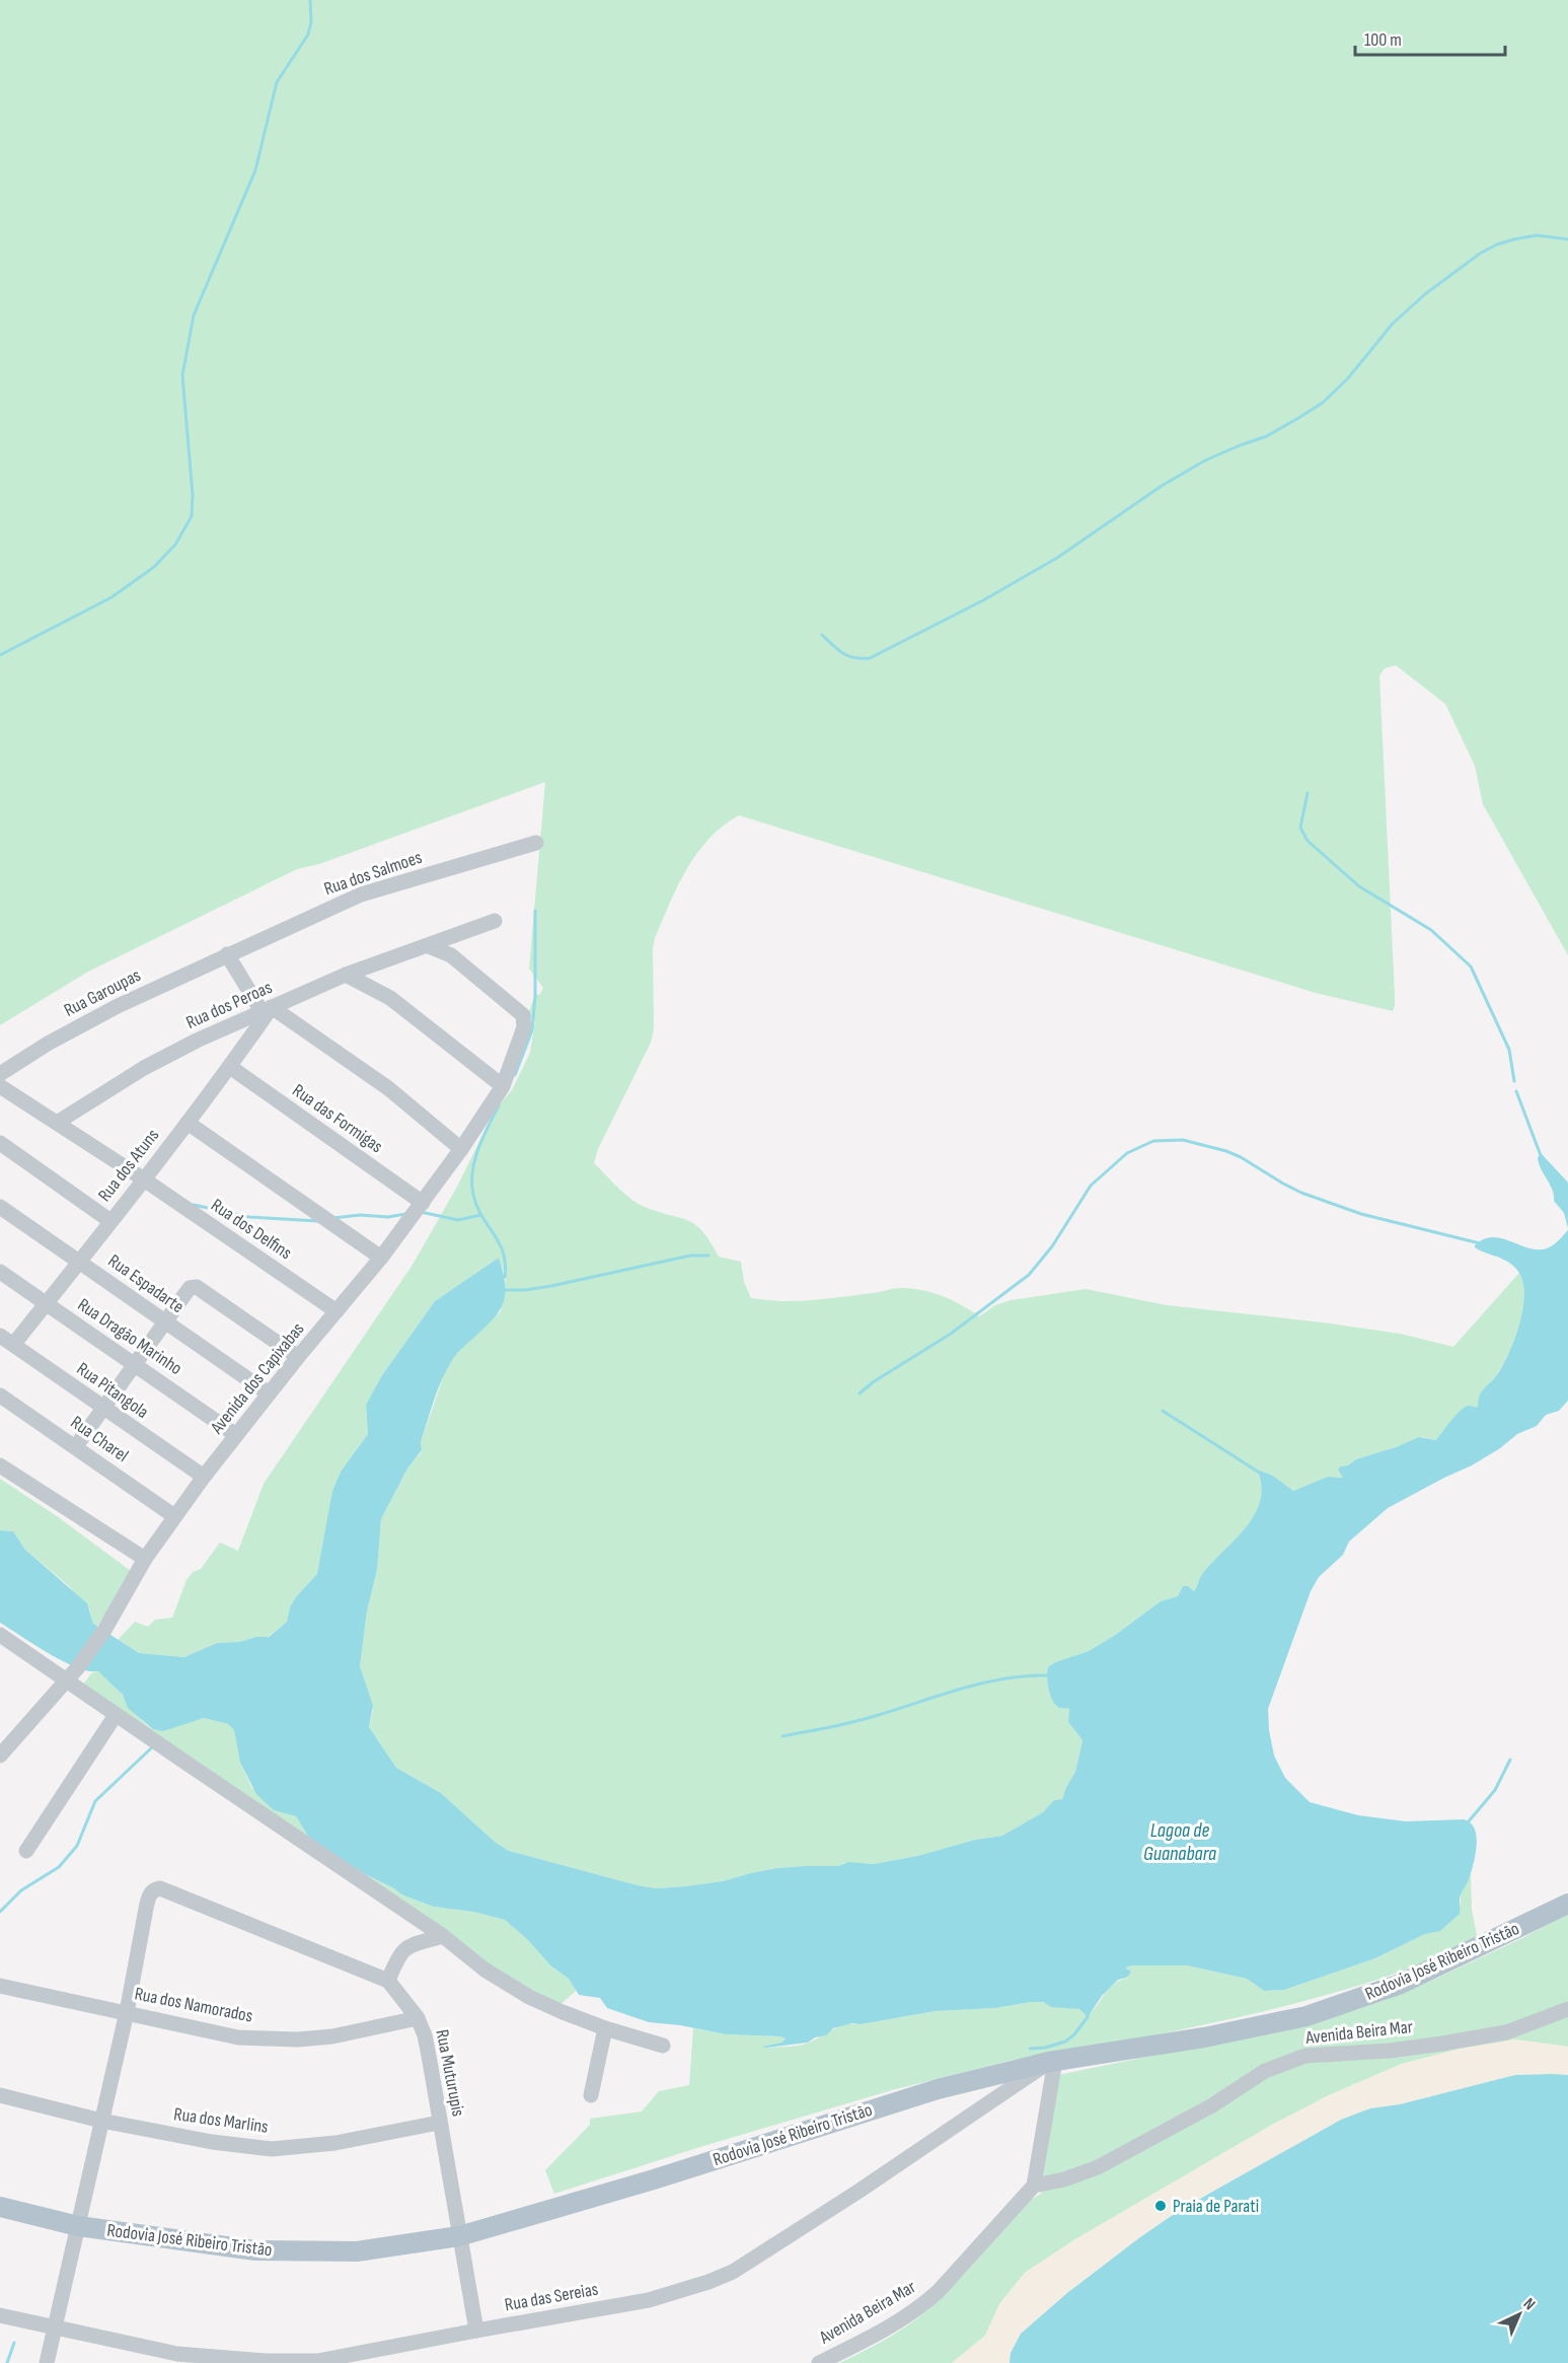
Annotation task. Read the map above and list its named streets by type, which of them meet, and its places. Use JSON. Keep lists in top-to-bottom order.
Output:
{
  "streets": {
    "main road": ["Rodovia José Ribeiro Tristão"],
    "street": [
      "Rua dos Salmoes",
      "Rua Garoupas",
      "Rua dos Peroas",
      "Rua das Formigas",
      "Rua dos Atuns",
      "Rua dos Delfins",
      "Rua Espadarte",
      "Rua Dragão Marinho",
      "Avenida dos Capixabas",
      "Rua Pitangola",
      "Rua Charel",
      "Rua dos Namorados",
      "Avenida Beira Mar",
      "Rua Muturupis",
      "Rua dos Marlins",
      "Rua das Sereias"
    ]
  },
  "crossings": [
    ["Rua dos Salmoes", "Rua Garoupas"],
    ["Rua dos Peroas", "Rua dos Atuns"],
    ["Rua dos Peroas", "Rua dos Delfins"],
    ["Rua dos Peroas", "Avenida dos Capixabas"],
    ["Rua das Formigas", "Rua dos Atuns"],
    ["Rua das Formigas", "Avenida dos Capixabas"],
    ["Rua dos Atuns", "Rua dos Delfins"],
    ["Rua dos Atuns", "Rua Espadarte"],
    ["Rua dos Atuns", "Rua Dragão Marinho"],
    ["Rua dos Atuns", "Rua Pitangola"],
    ["Rua dos Delfins", "Avenida dos Capixabas"],
    ["Rua Espadarte", "Avenida dos Capixabas"],
    ["Rua Dragão Marinho", "Avenida dos Capixabas"],
    ["Avenida dos Capixabas", "Rua Pitangola"],
    ["Avenida dos Capixabas", "Rua Charel"],
    ["Rodovia José Ribeiro Tristão", "Rua Muturupis"],
    ["Rodovia José Ribeiro Tristão", "Rua das Sereias"],
    ["Rua dos Namorados", "Rua Muturupis"],
    ["Rua Muturupis", "Rua dos Marlins"],
    ["Rua Muturupis", "Rua das Sereias"]
  ],
  "water": ["Lagoa de Guanabara"],
  "places": ["Praia de Parati"],
  "scale_bar": "100 m",
  "north": "top right"
}
